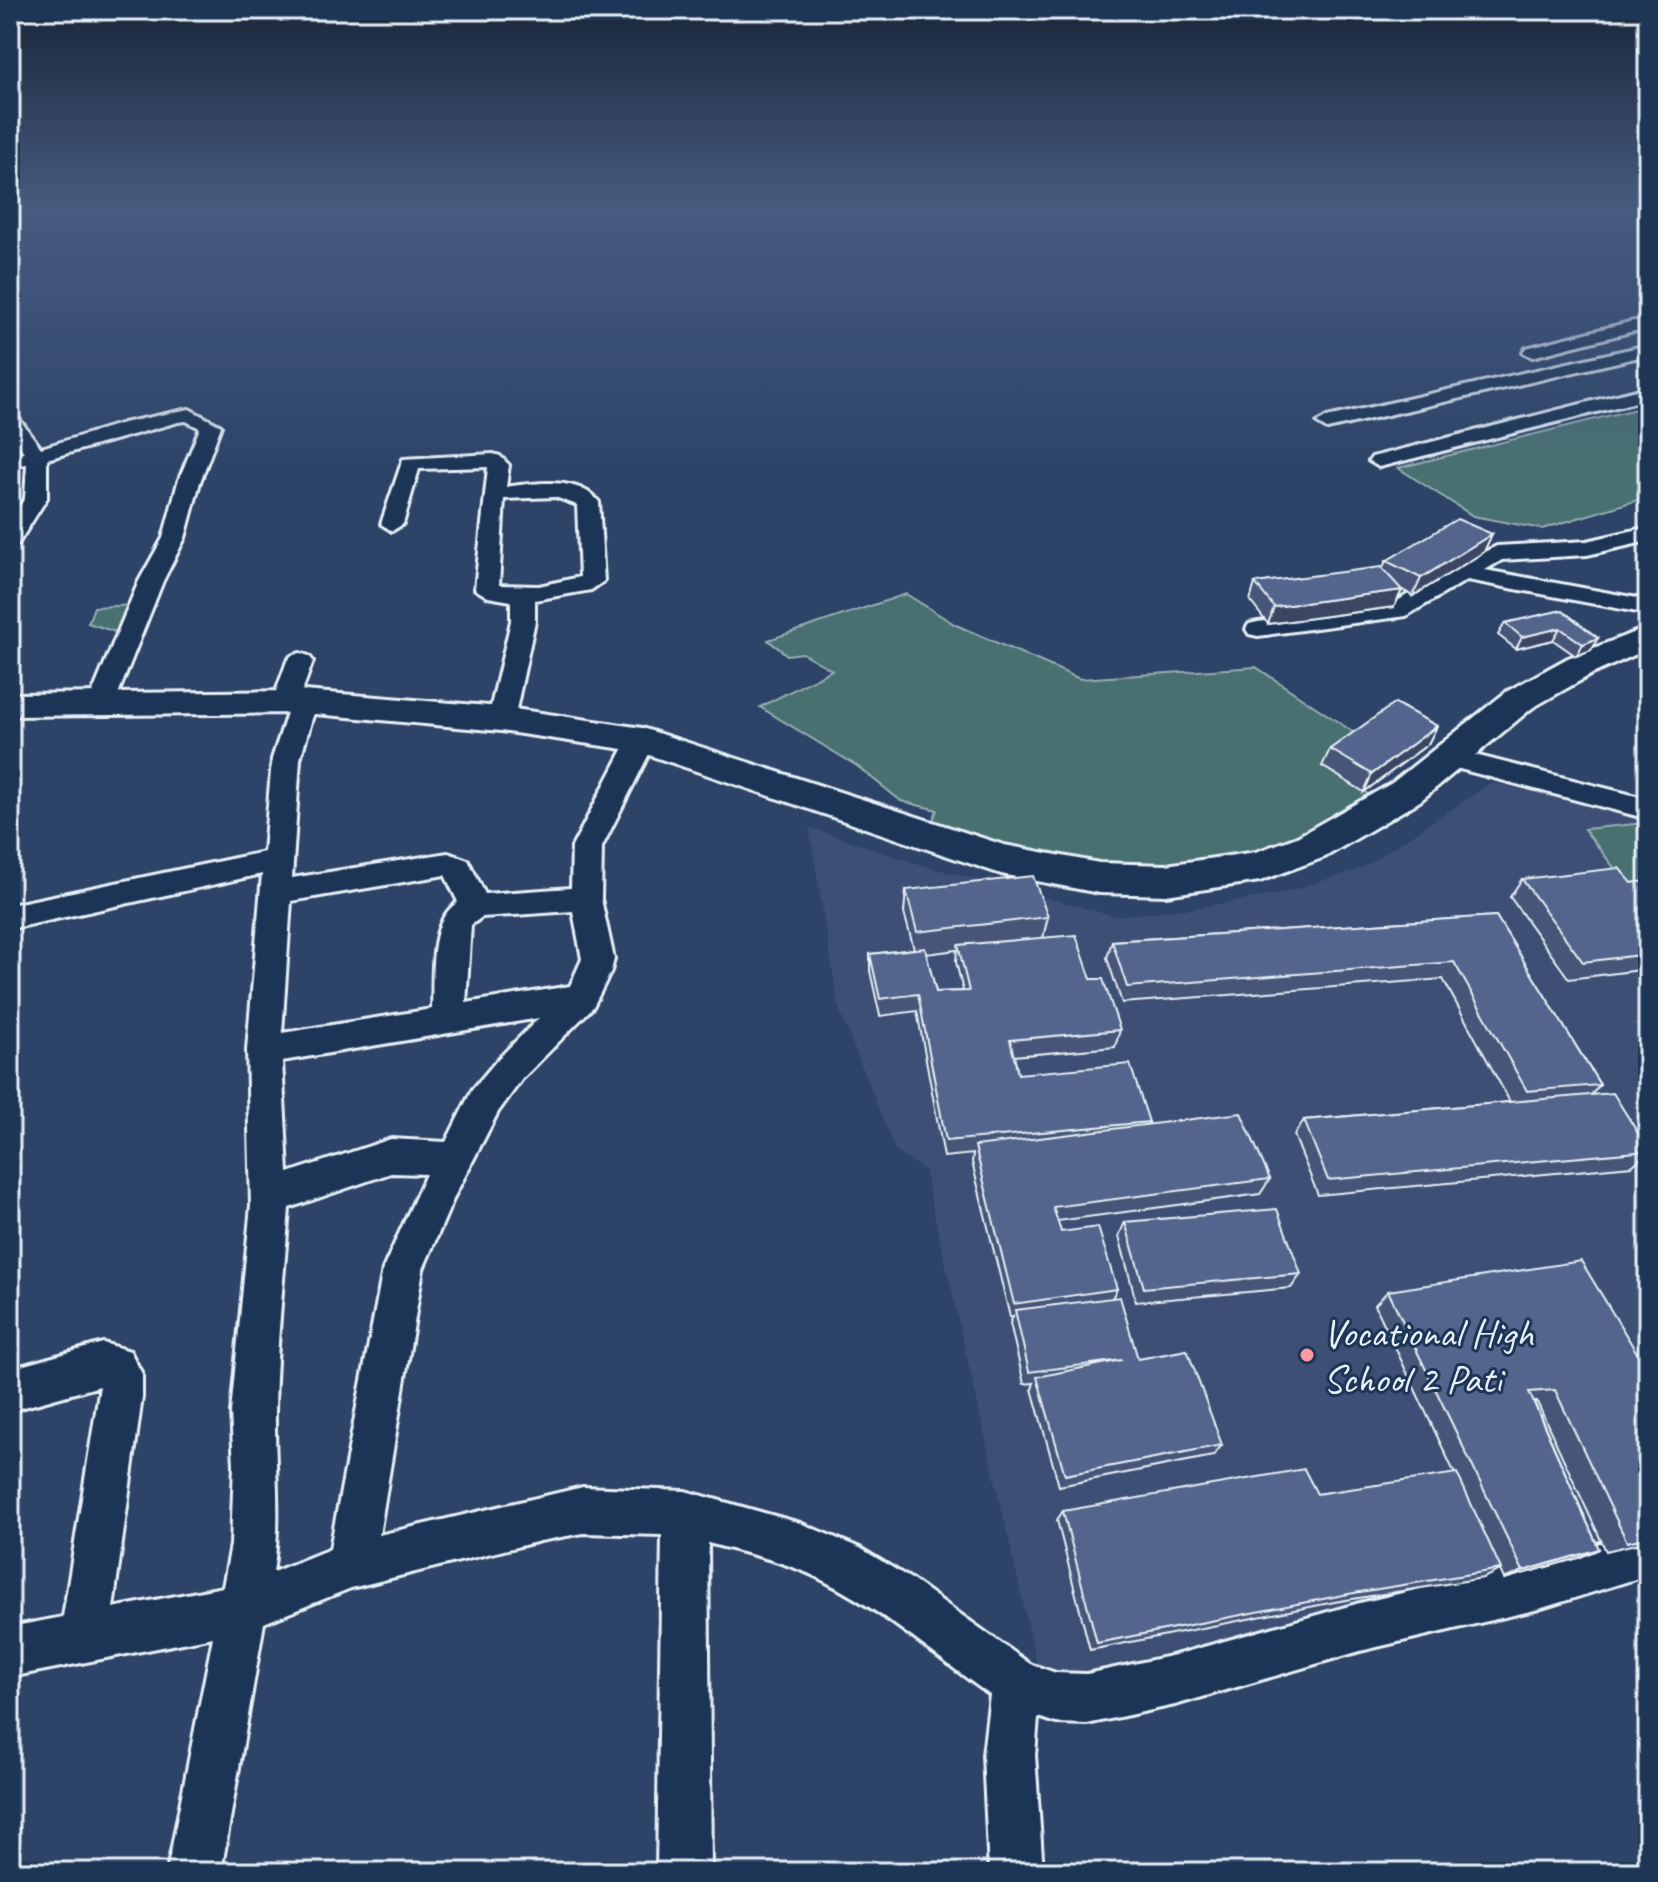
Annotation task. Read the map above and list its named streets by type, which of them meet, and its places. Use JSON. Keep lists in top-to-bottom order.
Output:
{
  "places": ["Vocational High School 2 Pati"]
}
